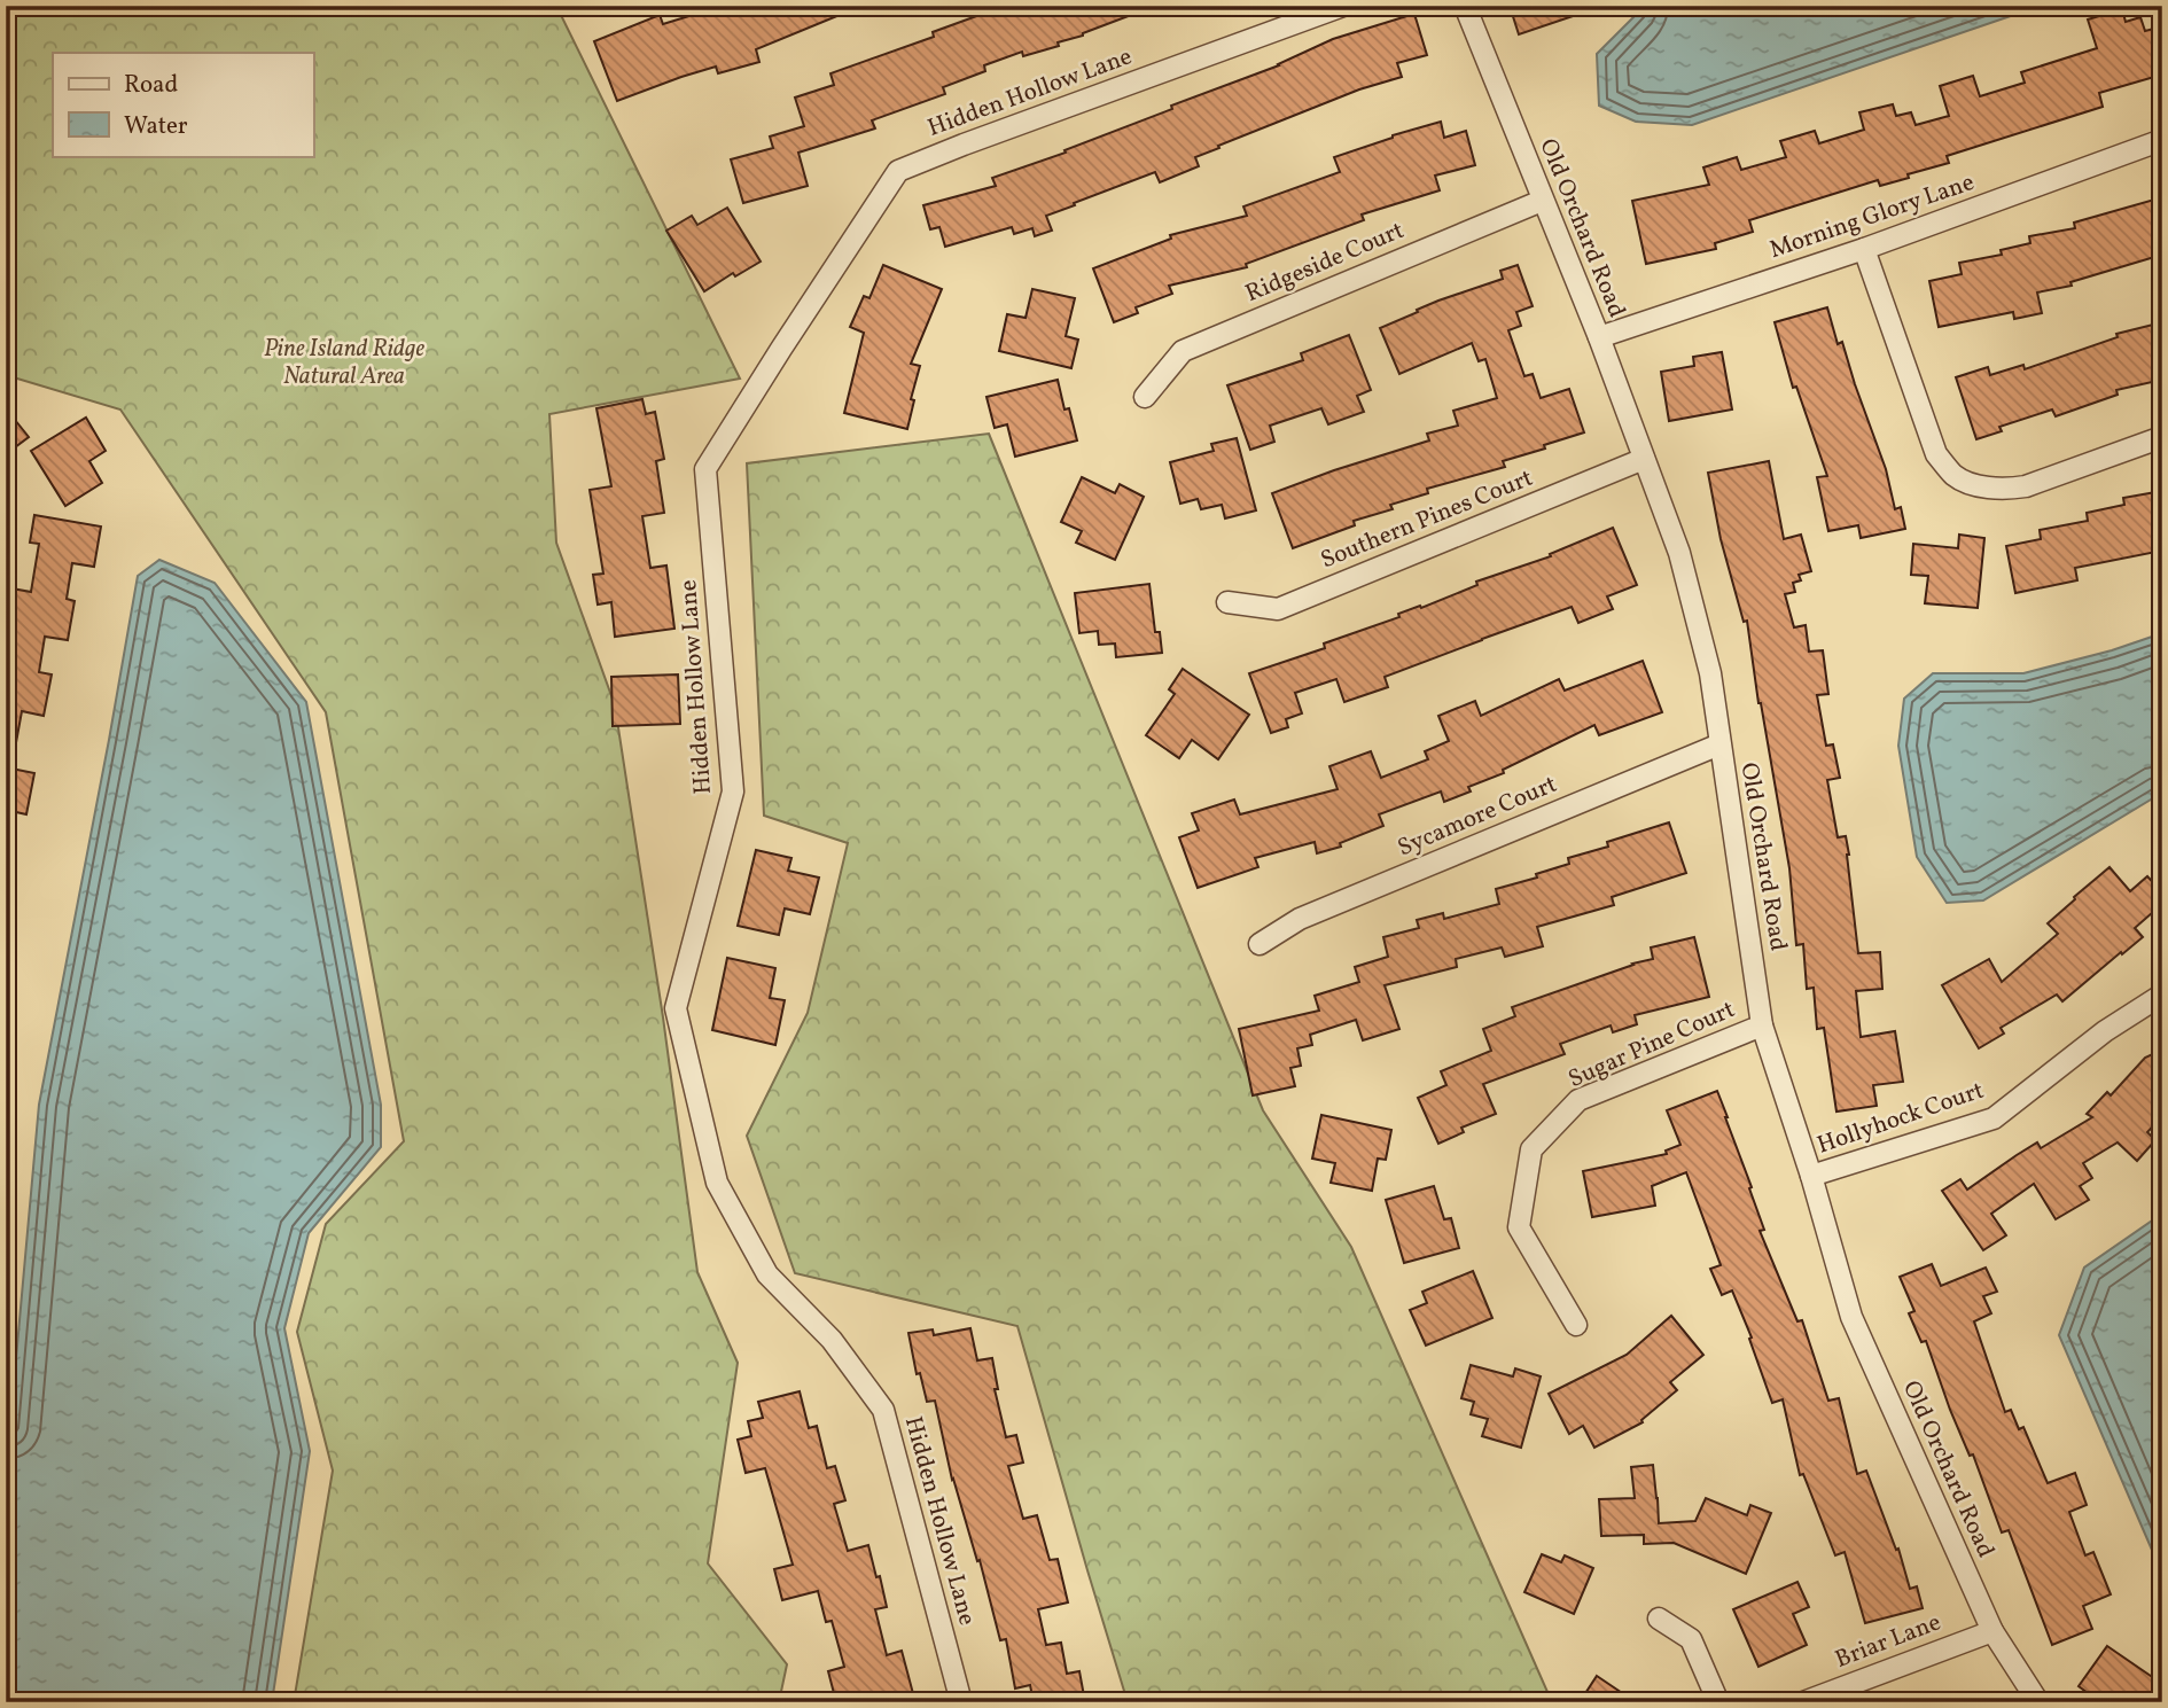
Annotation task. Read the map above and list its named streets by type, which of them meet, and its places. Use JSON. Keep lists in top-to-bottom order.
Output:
{
  "streets": {
    "street": [
      "Hidden Hollow Lane",
      "Morning Glory Lane",
      "Old Orchard Road",
      "Ridgeside Court",
      "Southern Pines Court",
      "Sycamore Court",
      "Sugar Pine Court",
      "Hollyhock Court",
      "Briar Lane"
    ]
  },
  "crossings": [
    ["Morning Glory Lane", "Old Orchard Road"],
    ["Old Orchard Road", "Ridgeside Court"],
    ["Old Orchard Road", "Southern Pines Court"],
    ["Old Orchard Road", "Sycamore Court"],
    ["Old Orchard Road", "Sugar Pine Court"],
    ["Old Orchard Road", "Hollyhock Court"],
    ["Old Orchard Road", "Briar Lane"]
  ],
  "parks": ["Pine Island Ridge Natural Area"],
  "legend": ["Road", "Water"]
}
